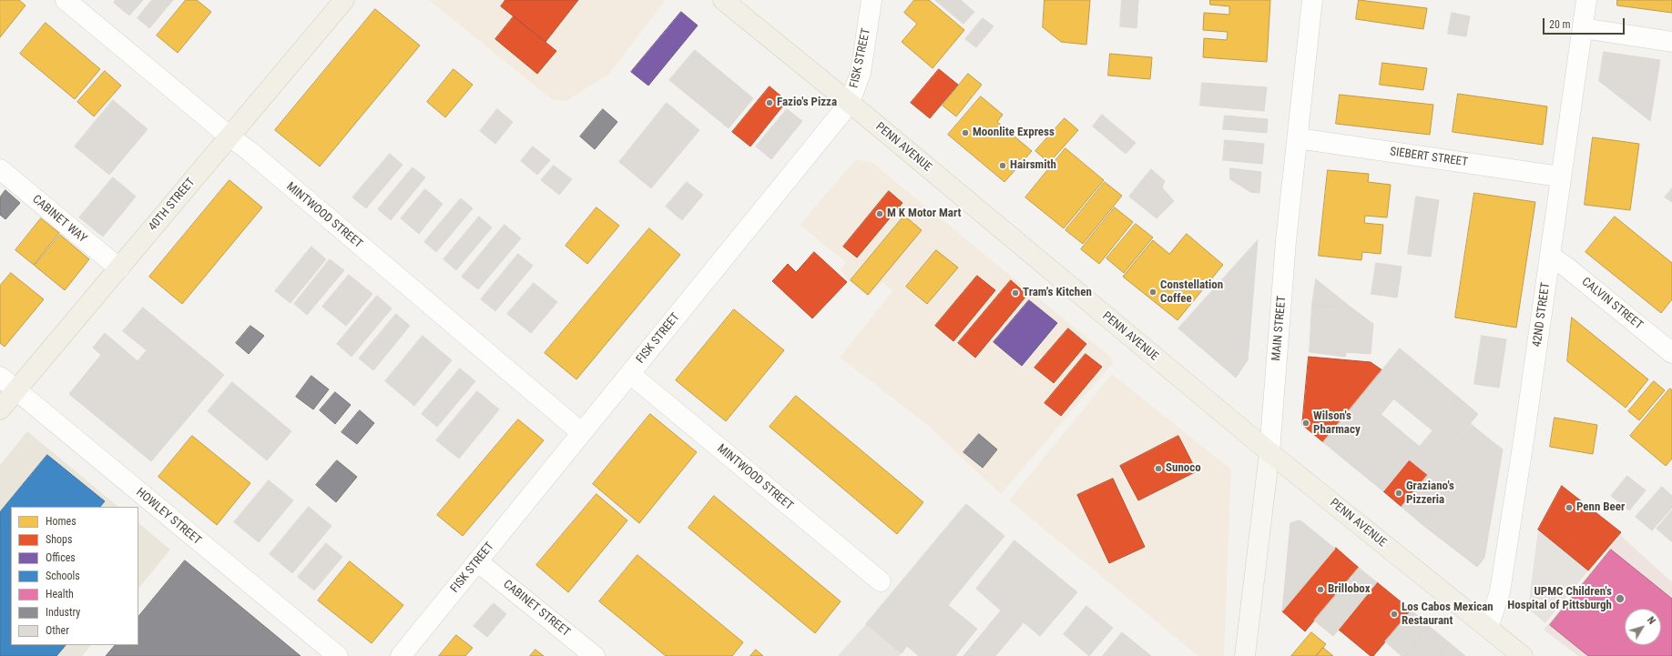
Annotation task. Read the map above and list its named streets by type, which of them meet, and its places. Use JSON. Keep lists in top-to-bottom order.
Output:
{
  "streets": {
    "main road": ["PENN AVENUE", "40TH STREET", "MAIN STREET"],
    "street": [
      "FISK STREET",
      "SIEBERT STREET",
      "MINTWOOD STREET",
      "CABINET WAY",
      "CALVIN STREET",
      "42ND STREET",
      "HOWLEY STREET",
      "CABINET STREET"
    ]
  },
  "crossings": [
    ["FISK STREET", "PENN AVENUE"],
    ["FISK STREET", "MINTWOOD STREET"],
    ["FISK STREET", "CABINET STREET"],
    ["PENN AVENUE", "42ND STREET"],
    ["PENN AVENUE", "MAIN STREET"],
    ["SIEBERT STREET", "42ND STREET"],
    ["SIEBERT STREET", "MAIN STREET"],
    ["40TH STREET", "MINTWOOD STREET"],
    ["40TH STREET", "CABINET WAY"],
    ["40TH STREET", "HOWLEY STREET"],
    ["CALVIN STREET", "42ND STREET"]
  ],
  "places": [
    "Fazio's Pizza",
    "Moonlite Express",
    "Hairsmith",
    "M K Motor Mart",
    "Constellation Coffee",
    "Tram's Kitchen",
    "Wilson's Pharmacy",
    "Sunoco",
    "Graziano's Pizzeria",
    "Penn Beer",
    "Brillobox",
    "UPMC Children's Hospital of Pittsburgh",
    "Los Cabos Mexican Restaurant"
  ],
  "legend": [
    "Homes",
    "Shops",
    "Offices",
    "Schools",
    "Health",
    "Industry",
    "Other"
  ],
  "scale_bar": "20 m",
  "north": "top right"
}
